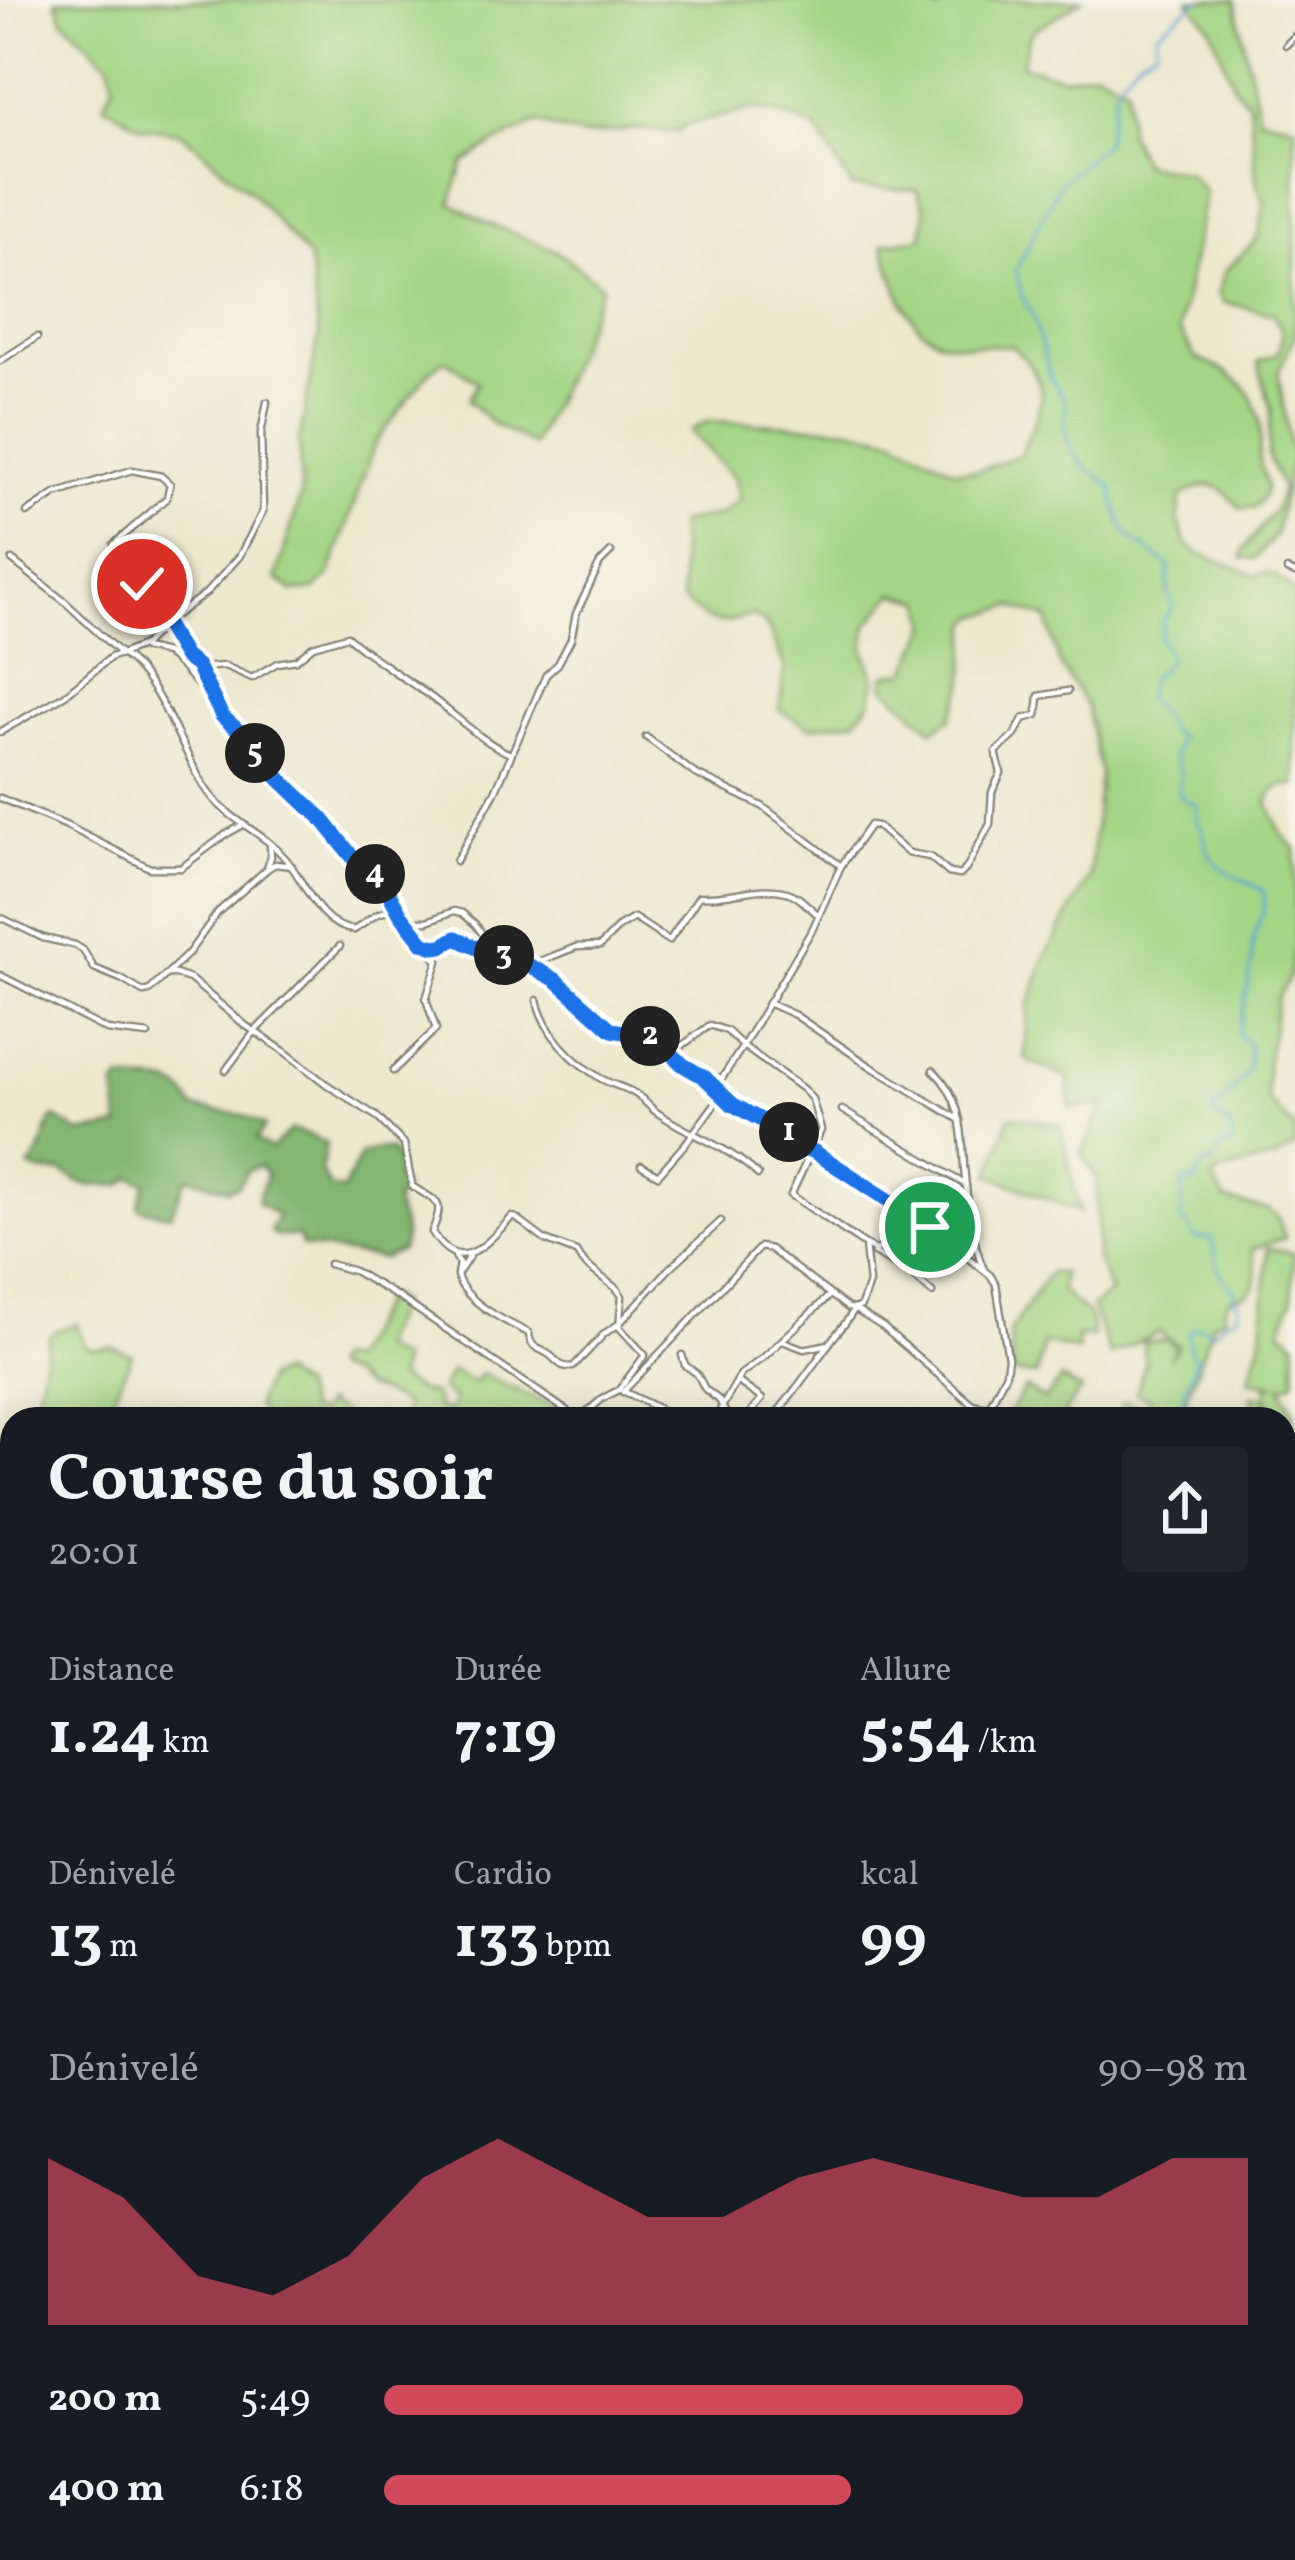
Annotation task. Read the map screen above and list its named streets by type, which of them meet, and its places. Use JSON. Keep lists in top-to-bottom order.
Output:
{
  "page": {
    "pins": [
      "5",
      "4",
      "3",
      "2",
      "1"
    ],
    "heading": ["Course du soir", "20:01"],
    "stats": [
      ["Distance", "1.24 km"],
      ["Durée", "7:19"],
      ["Allure", "5:54 /km"],
      ["Dénivelé", "13 m"],
      ["Cardio", "133 bpm"],
      ["kcal", "99"]
    ],
    "chart": ["Dénivelé", "90–98 m"],
    "list": [
      {
        "name": "200 m",
        "note": "5:49"
      },
      {
        "name": "400 m",
        "note": "6:18"
      }
    ]
  }
}
